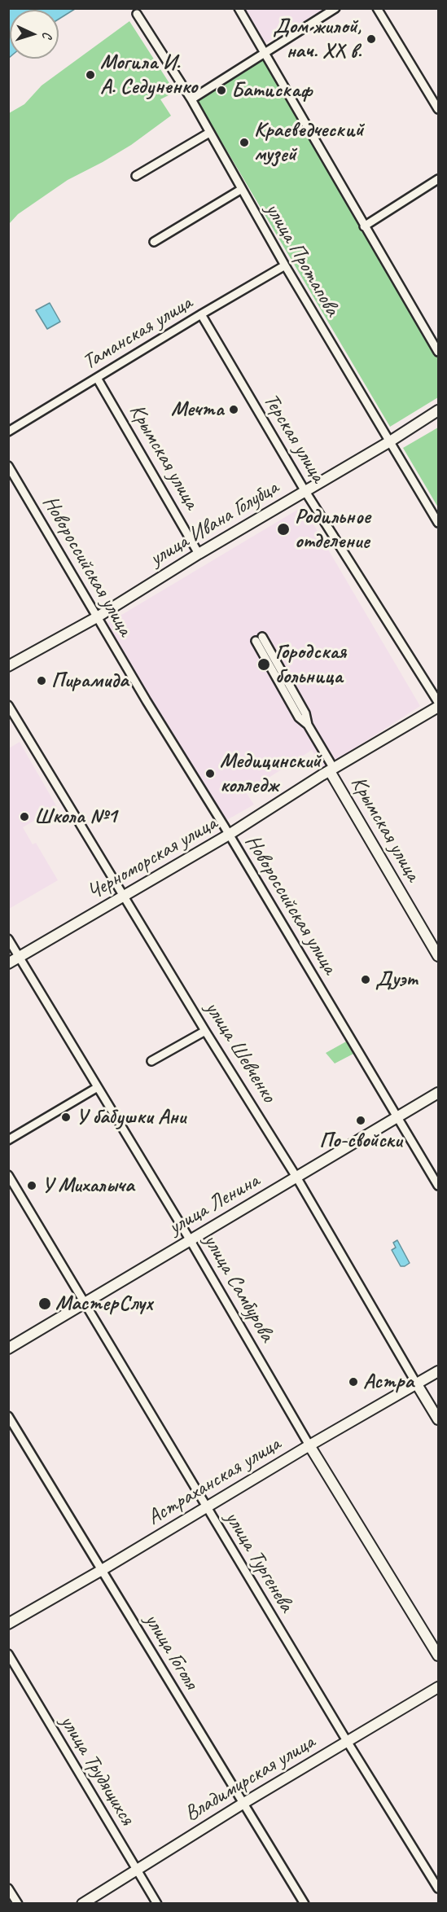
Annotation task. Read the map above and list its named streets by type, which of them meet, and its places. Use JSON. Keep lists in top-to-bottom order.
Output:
{
  "streets": {
    "street": [
      "улица Протапова",
      "Таманская улица",
      "Терская улица",
      "Крымская улица",
      "улица Ивана Голубца",
      "Новороссийская улица",
      "Черноморская улица",
      "улица Шевченко",
      "улица Ленина",
      "улица Самбурова",
      "Астраханская улица",
      "улица Тургенева",
      "улица Гоголя",
      "улица Трудящихся",
      "Владимирская улица"
    ]
  },
  "crossings": [
    ["улица Протапова", "Таманская улица"],
    ["улица Протапова", "улица Ивана Голубца"],
    ["Таманская улица", "Терская улица"],
    ["Таманская улица", "Крымская улица"],
    ["Терская улица", "улица Ивана Голубца"],
    ["Крымская улица", "улица Ивана Голубца"],
    ["Крымская улица", "Черноморская улица"],
    ["улица Ивана Голубца", "Новороссийская улица"],
    ["Новороссийская улица", "Черноморская улица"],
    ["Новороссийская улица", "улица Ленина"],
    ["Черноморская улица", "улица Шевченко"],
    ["Черноморская улица", "улица Самбурова"],
    ["улица Шевченко", "улица Ленина"],
    ["улица Шевченко", "Астраханская улица"],
    ["улица Ленина", "улица Самбурова"],
    ["улица Ленина", "улица Тургенева"],
    ["улица Самбурова", "Астраханская улица"],
    ["Астраханская улица", "улица Тургенева"],
    ["Астраханская улица", "улица Гоголя"],
    ["улица Тургенева", "Владимирская улица"],
    ["улица Гоголя", "Владимирская улица"],
    ["улица Трудящихся", "Владимирская улица"]
  ],
  "places": [
    "Дом жилой, нач. XX в.",
    "Могила И. А. Седуненко",
    "Батискаф",
    "Краеведческий музей",
    "Мечта",
    "Родильное отделение",
    "Городская больница",
    "Пирамида",
    "Медицинский колледж",
    "Школа №1",
    "Дуэт",
    "У бабушки Ани",
    "По-свойски",
    "У Михалыча",
    "МастерСлух",
    "Астра"
  ],
  "north": "right"
}
